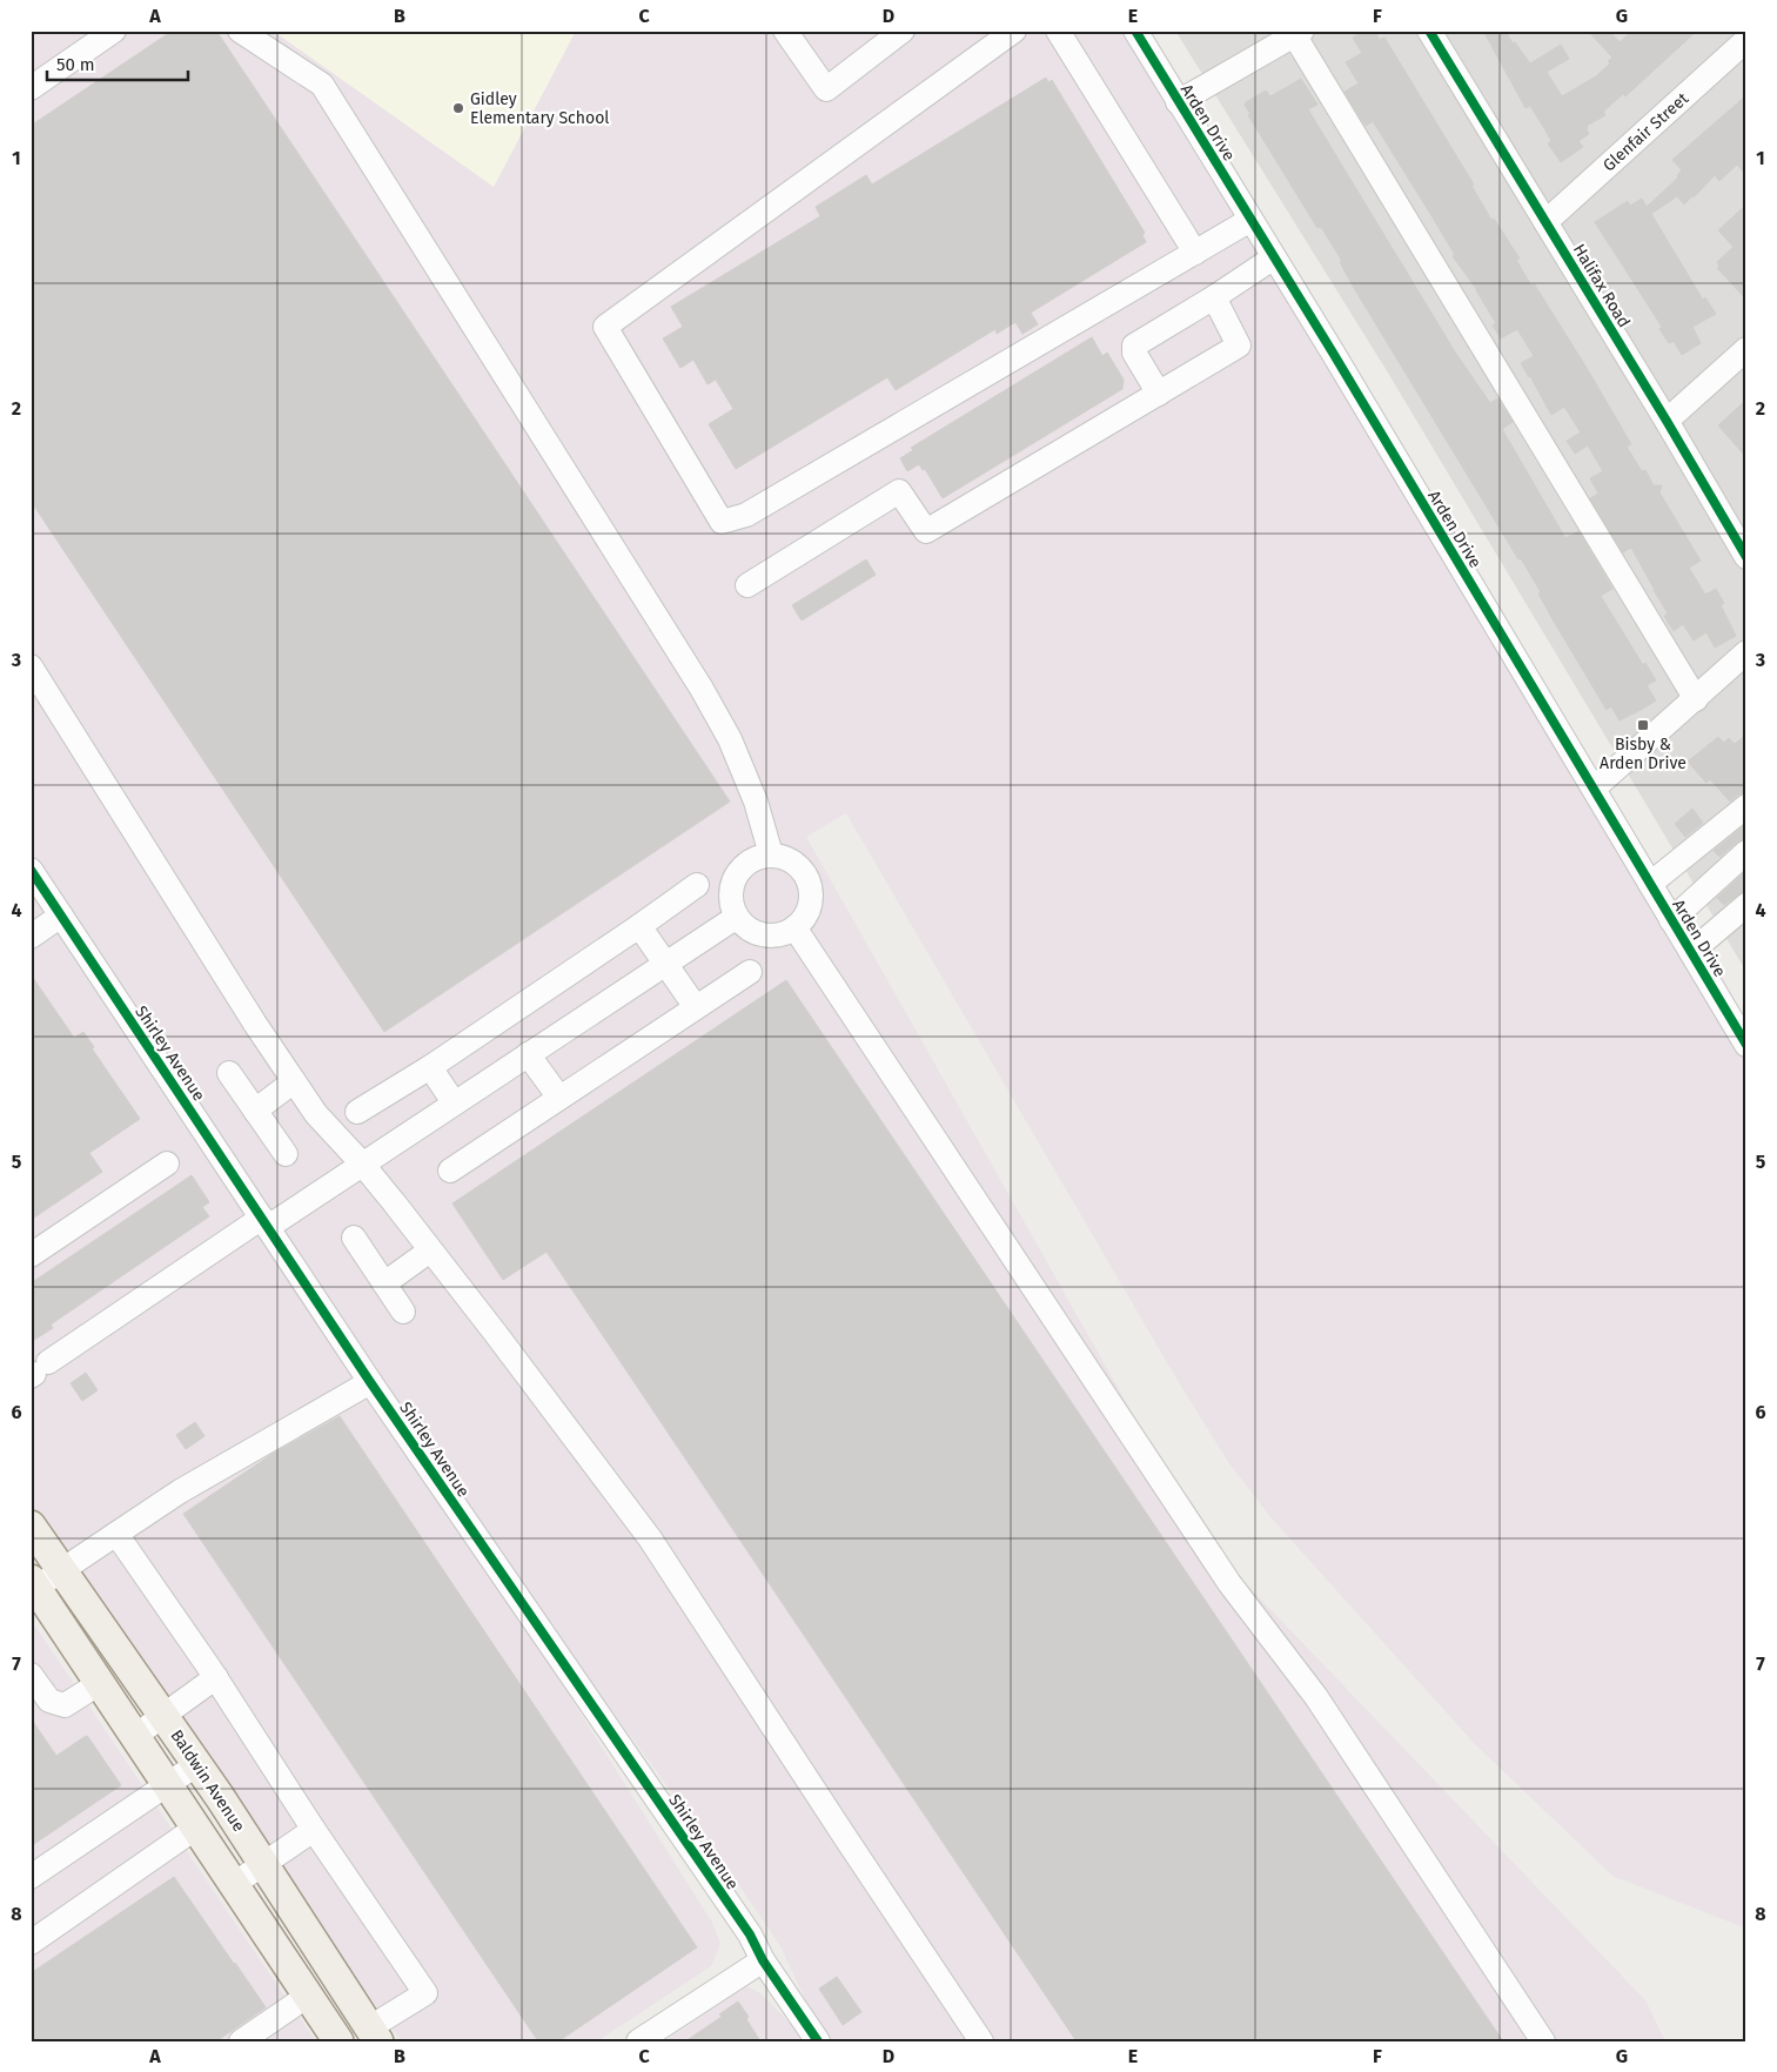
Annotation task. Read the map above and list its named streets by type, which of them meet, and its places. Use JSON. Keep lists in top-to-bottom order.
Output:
{
  "streets": {
    "main road": ["Baldwin Avenue"],
    "street": [
      "Arden Drive",
      "Glenfair Street",
      "Halifax Road",
      "Shirley Avenue"
    ]
  },
  "crossings": [
    ["Glenfair Street", "Halifax Road"]
  ],
  "places": {
    "other": ["Gidley Elementary School"],
    "transit": ["Bisby & Arden Drive"]
  },
  "scale_bar": "50 m",
  "grid": {
    "columns": [
      "A",
      "B",
      "C",
      "D",
      "E",
      "F",
      "G"
    ],
    "rows": [
      "1",
      "2",
      "3",
      "4",
      "5",
      "6",
      "7",
      "8"
    ]
  }
}
